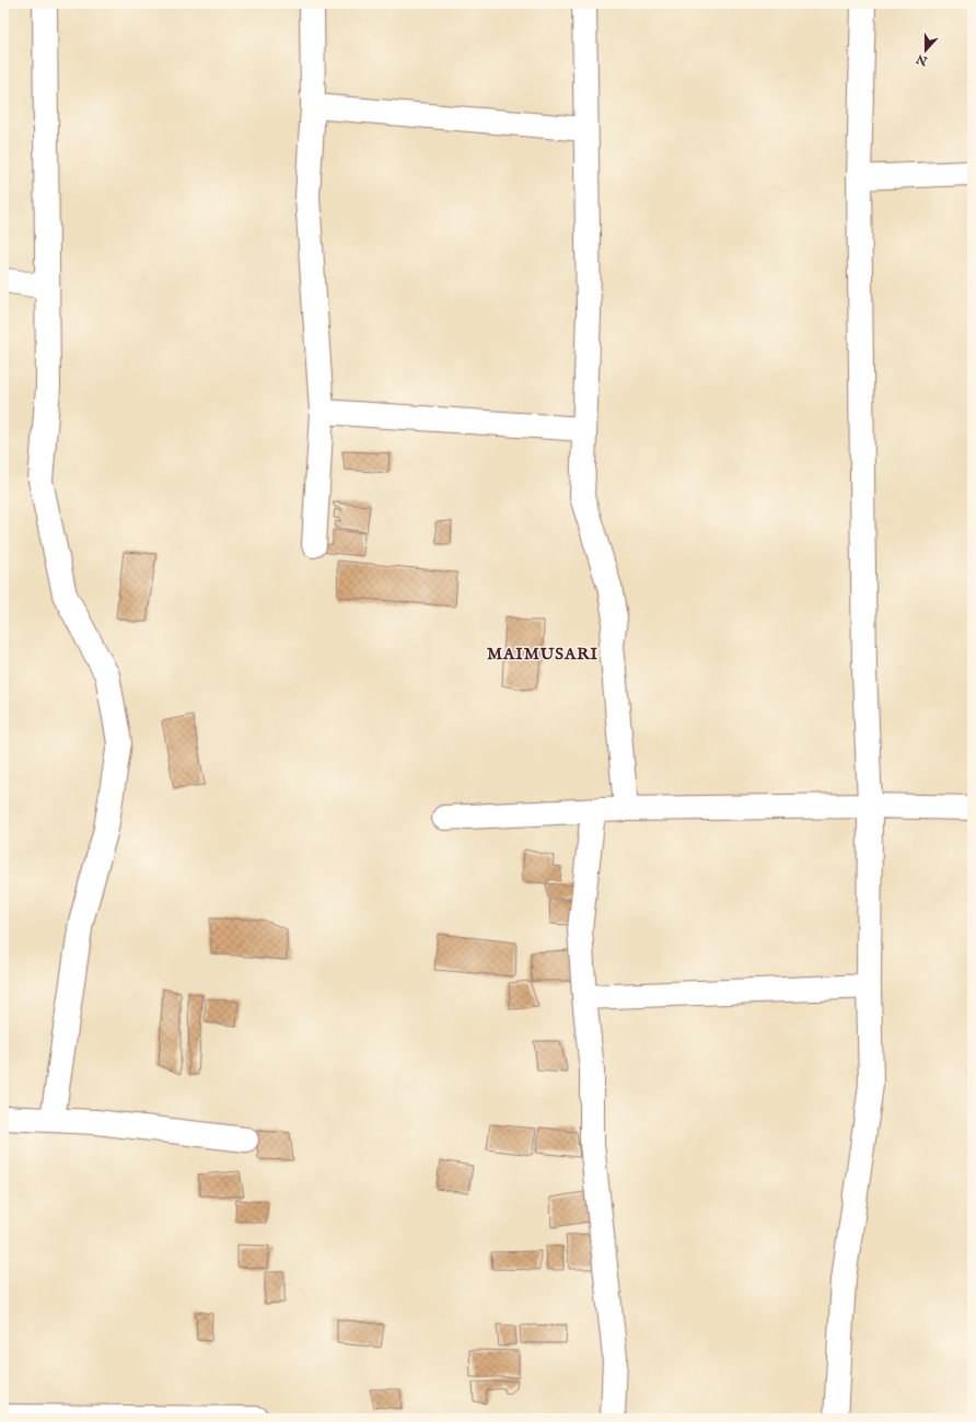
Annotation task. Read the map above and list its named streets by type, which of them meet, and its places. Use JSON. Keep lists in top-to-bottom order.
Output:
{
  "districts": ["MAIMUSARI"],
  "north": "bottom"
}
